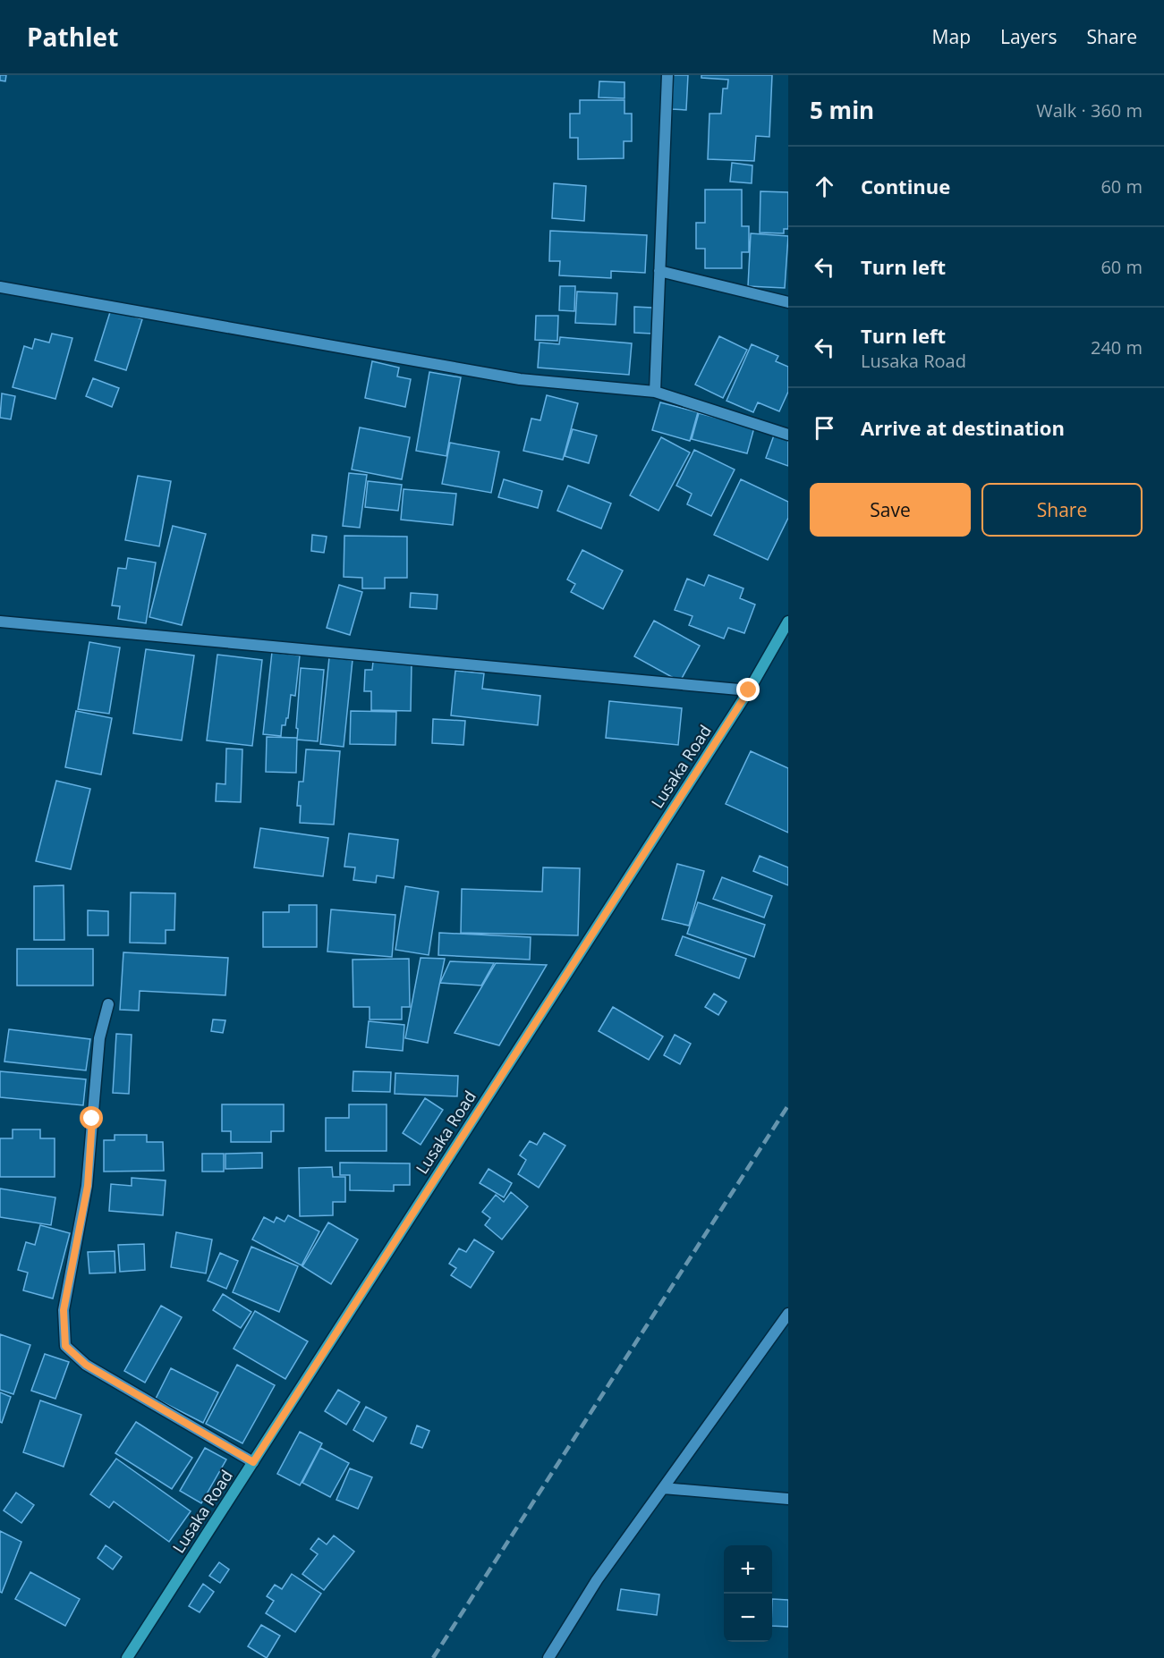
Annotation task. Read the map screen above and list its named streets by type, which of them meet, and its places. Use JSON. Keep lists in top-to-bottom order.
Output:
{
  "streets": {
    "street": ["Lusaka Road"]
  },
  "page": {
    "header": "Pathlet",
    "nav": ["Map", "Layers", "Share"],
    "heading": ["5 min", "Walk · 360 m"],
    "list": [
      ["Continue", "60 m"],
      ["Turn left", "60 m"],
      ["Turn left", "Lusaka Road", "240 m"],
      "Arrive at destination"
    ],
    "buttons": ["Save", "Share"],
    "map_buttons": ["+", "−"]
  }
}
